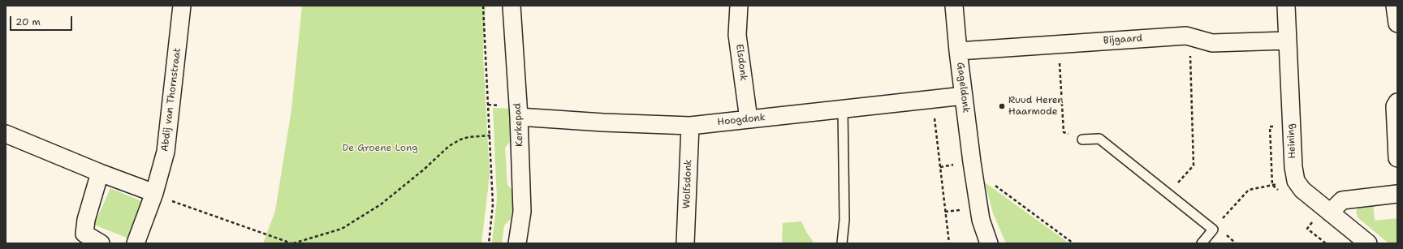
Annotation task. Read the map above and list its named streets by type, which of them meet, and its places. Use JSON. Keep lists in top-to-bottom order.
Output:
{
  "streets": {
    "street": [
      "Bijgaard",
      "Elsdonk",
      "Gageldonk",
      "Abdij van Thornstraat",
      "Hoogdonk",
      "Kerkepad",
      "Heining",
      "Wolfsdonk"
    ]
  },
  "crossings": [
    ["Bijgaard", "Gageldonk"],
    ["Bijgaard", "Heining"],
    ["Elsdonk", "Hoogdonk"],
    ["Gageldonk", "Hoogdonk"],
    ["Hoogdonk", "Kerkepad"],
    ["Hoogdonk", "Wolfsdonk"]
  ],
  "parks": ["De Groene Long"],
  "places": ["Ruud Heren Haarmode"],
  "scale_bar": "20 m"
}
